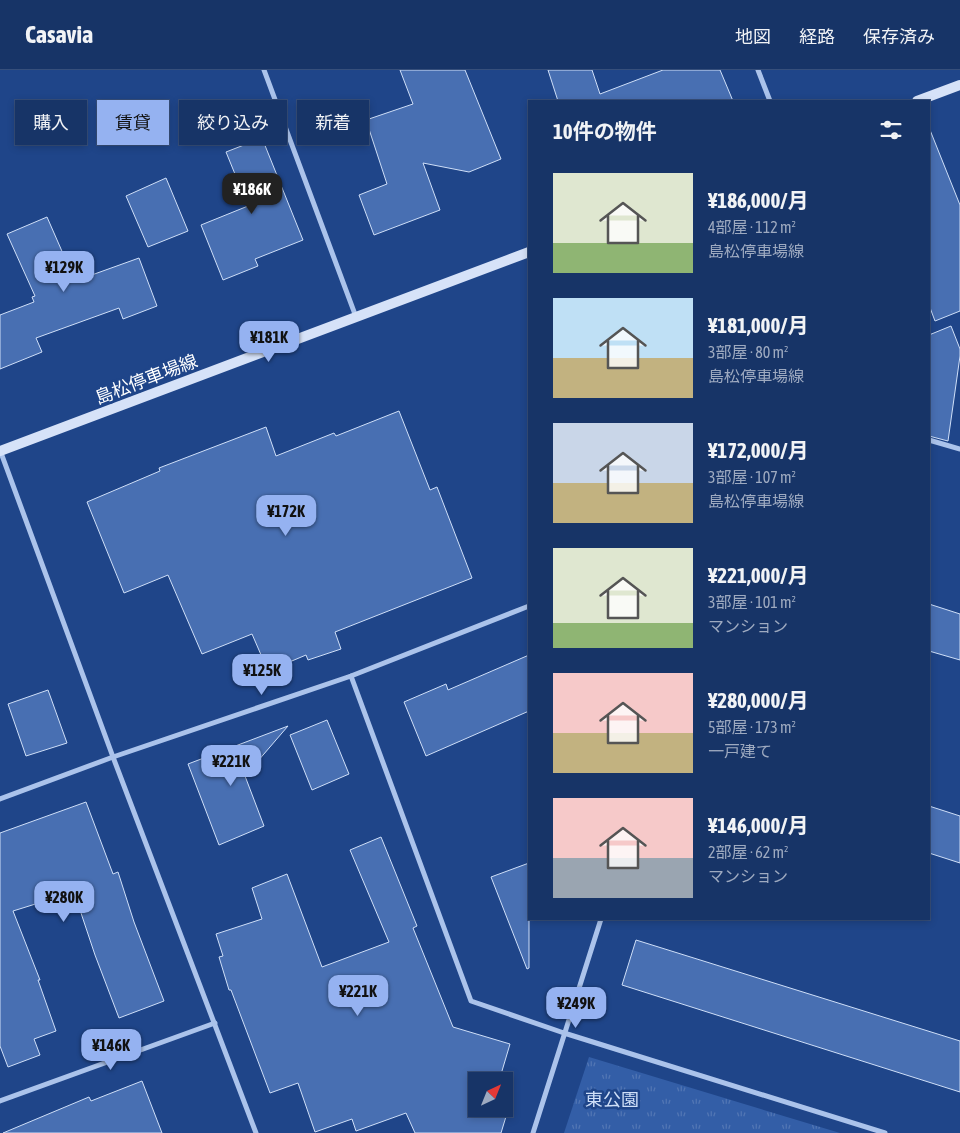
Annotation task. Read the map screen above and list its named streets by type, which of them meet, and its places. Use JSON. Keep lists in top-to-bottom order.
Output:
{
  "streets": {
    "main road": ["島松停車場線"]
  },
  "parks": ["東公園"],
  "north": "top right",
  "page": {
    "header": "Casavia",
    "nav": ["地図", "経路", "保存済み"],
    "chip": [
      "購入",
      "賃貸",
      "絞り込み",
      "新着"
    ],
    "heading": "10件の物件",
    "list": [
      {
        "name": "¥186,000/月",
        "note": "4部屋 · 112 m² · 島松停車場線"
      },
      {
        "name": "¥181,000/月",
        "note": "3部屋 · 80 m² · 島松停車場線"
      },
      {
        "name": "¥172,000/月",
        "note": "3部屋 · 107 m² · 島松停車場線"
      },
      {
        "name": "¥221,000/月",
        "note": "3部屋 · 101 m² · マンション"
      },
      {
        "name": "¥280,000/月",
        "note": "5部屋 · 173 m² · 一戸建て"
      },
      {
        "name": "¥146,000/月",
        "note": "2部屋 · 62 m² · マンション"
      }
    ],
    "price": [
      "¥186K",
      "¥129K",
      "¥181K",
      "¥172K",
      "¥125K",
      "¥221K",
      "¥280K",
      "¥221K",
      "¥249K",
      "¥146K"
    ]
  }
}
